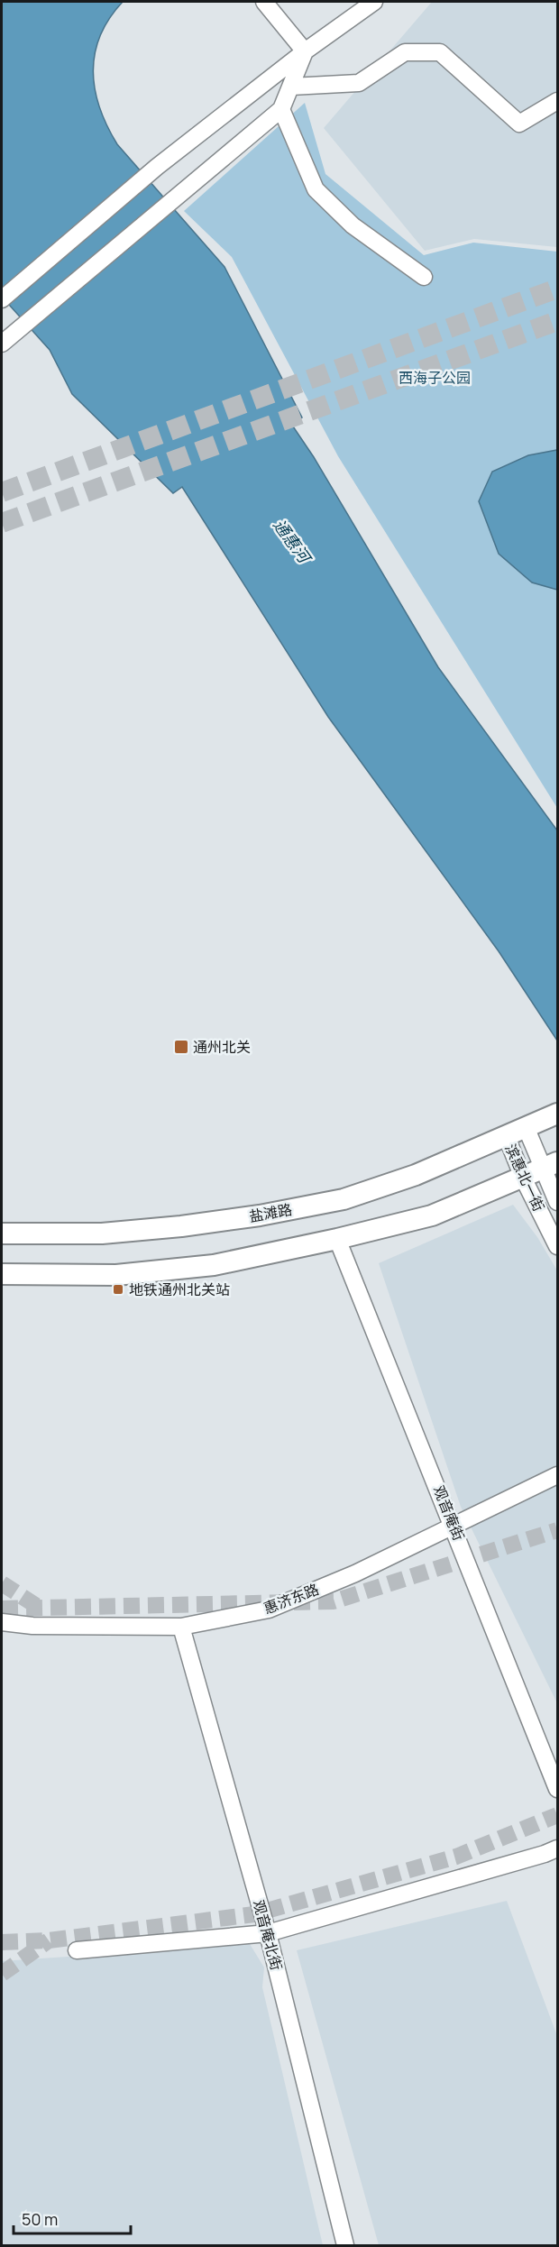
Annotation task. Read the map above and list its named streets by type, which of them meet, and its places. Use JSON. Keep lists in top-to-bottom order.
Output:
{
  "streets": {
    "main road": ["盐滩路"],
    "street": [
      "滨惠北一街",
      "观音庵街",
      "惠济东路",
      "观音庵北街"
    ]
  },
  "crossings": [
    ["滨惠北一街", "盐滩路"],
    ["观音庵街", "惠济东路"],
    ["惠济东路", "观音庵北街"]
  ],
  "water": ["通惠河"],
  "parks": ["西海子公园"],
  "places": {
    "transit": ["通州北关", "地铁通州北关站"]
  },
  "scale_bar": "50 m"
}
